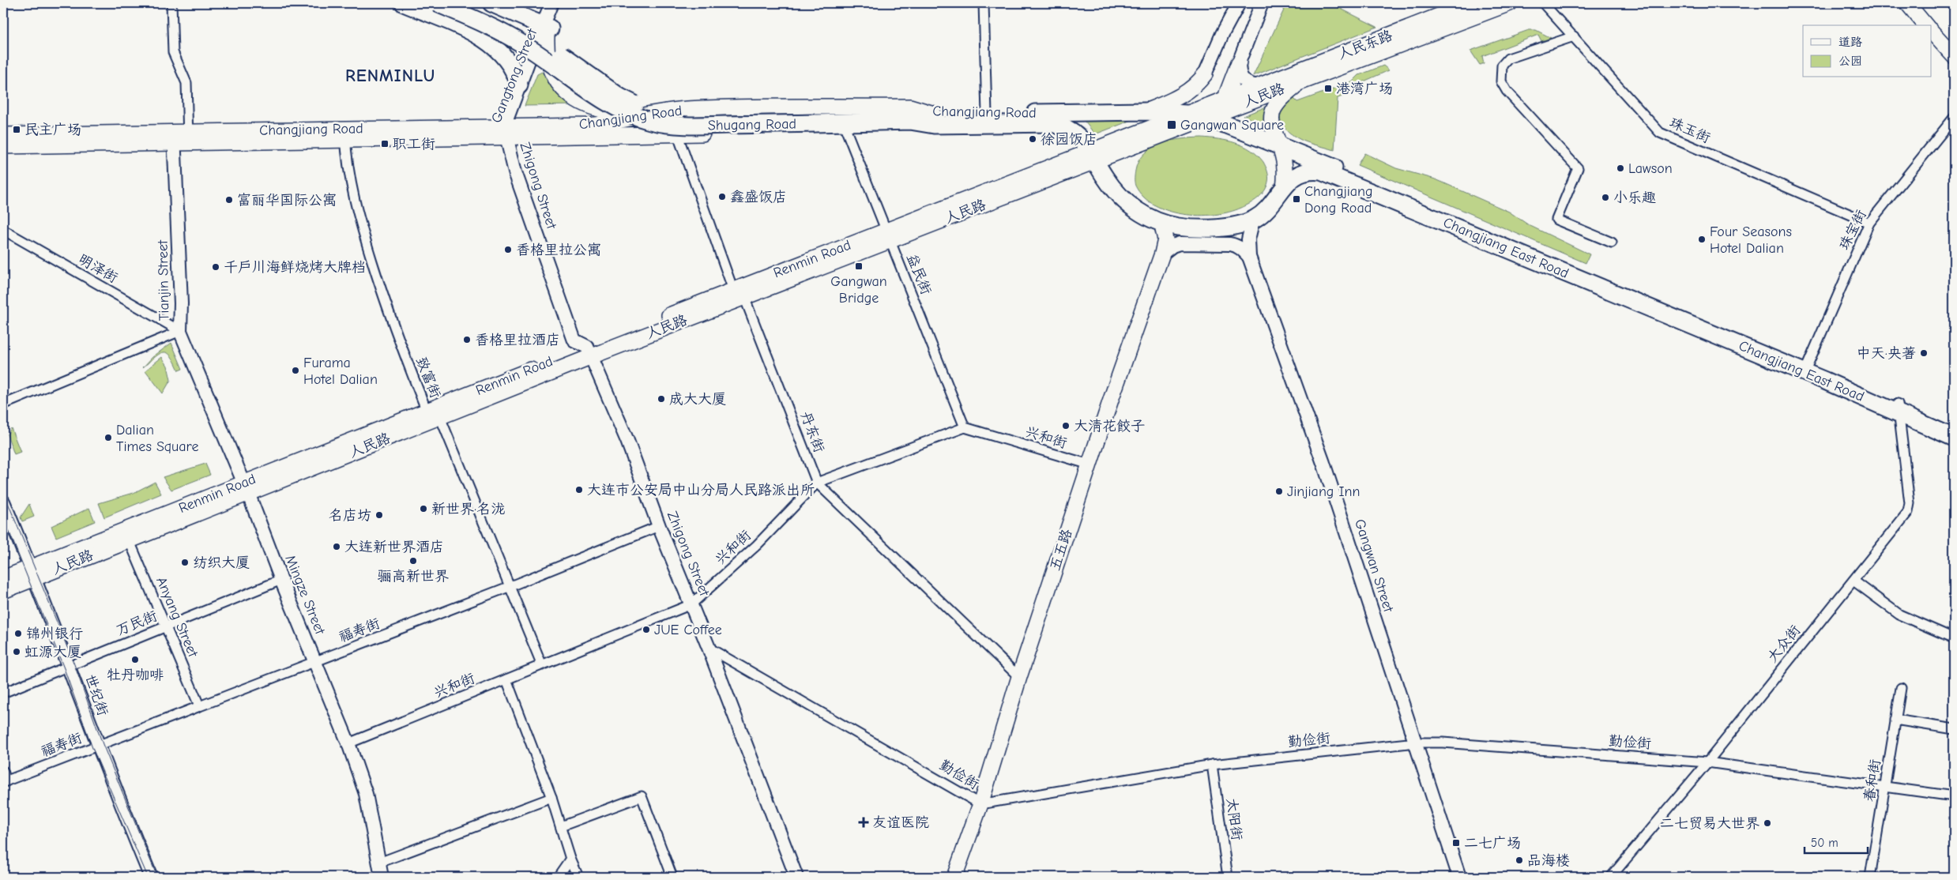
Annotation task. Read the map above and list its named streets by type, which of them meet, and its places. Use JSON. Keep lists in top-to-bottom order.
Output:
{
  "streets": {
    "highway": ["Changjiang Road", "Shugang Road", "Changjiang East Road"],
    "main road": [
      "人民东路",
      "人民路",
      "Renmin Road",
      "五五路"
    ],
    "street": [
      "Gangtong Street",
      "珠玉街",
      "Zhigong Street",
      "珠宝街",
      "明泽街",
      "益民街",
      "Tianjin Street",
      "致富街",
      "丹东街",
      "兴和街",
      "Gangwan Street",
      "Mingze Street",
      "Anyang Street",
      "万民街",
      "福寿街",
      "大众街",
      "世纪街",
      "勤俭街",
      "春和街",
      "太阳街"
    ]
  },
  "crossings": [
    ["人民东路", "人民路"],
    ["Gangtong Street", "Changjiang Road"],
    ["Gangtong Street", "Zhigong Street"],
    ["人民路", "Changjiang Road"],
    ["人民路", "Changjiang East Road"],
    ["人民路", "Renmin Road"],
    ["人民路", "益民街"],
    ["人民路", "Mingze Street"],
    ["人民路", "Anyang Street"],
    ["人民路", "世纪街"],
    ["Changjiang Road", "Shugang Road"],
    ["Changjiang Road", "Zhigong Street"],
    ["Changjiang Road", "Changjiang East Road"],
    ["Changjiang Road", "Tianjin Street"],
    ["Changjiang Road", "致富街"],
    ["珠玉街", "珠宝街"],
    ["Zhigong Street", "Renmin Road"],
    ["Zhigong Street", "兴和街"],
    ["Zhigong Street", "福寿街"],
    ["Zhigong Street", "勤俭街"],
    ["珠宝街", "Changjiang East Road"],
    ["Changjiang East Road", "五五路"],
    ["Changjiang East Road", "Gangwan Street"],
    ["Changjiang East Road", "大众街"],
    ["Renmin Road", "益民街"],
    ["Renmin Road", "致富街"],
    ["Renmin Road", "丹东街"],
    ["Renmin Road", "Mingze Street"],
    ["Renmin Road", "世纪街"],
    ["明泽街", "Tianjin Street"],
    ["明泽街", "Mingze Street"],
    ["益民街", "兴和街"],
    ["Tianjin Street", "Mingze Street"],
    ["致富街", "兴和街"],
    ["致富街", "福寿街"],
    ["丹东街", "兴和街"],
    ["丹东街", "五五路"],
    ["兴和街", "五五路"],
    ["兴和街", "Mingze Street"],
    ["五五路", "勤俭街"],
    ["Gangwan Street", "勤俭街"],
    ["Mingze Street", "万民街"],
    ["Mingze Street", "福寿街"],
    ["Anyang Street", "万民街"],
    ["Anyang Street", "福寿街"],
    ["万民街", "世纪街"],
    ["福寿街", "世纪街"],
    ["大众街", "勤俭街"],
    ["勤俭街", "春和街"],
    ["勤俭街", "太阳街"]
  ],
  "districts": ["RENMINLU"],
  "places": {
    "transit": [
      "港湾广场",
      "Gangwan Square",
      "民主广场",
      "职工街",
      "Changjiang Dong Road",
      "Gangwan Bridge",
      "二七广场"
    ],
    "other": [
      "徐园饭店",
      "Lawson",
      "鑫盛饭店",
      "小乐趣",
      "富丽华国际公寓",
      "Four Seasons Hotel Dalian",
      "香格里拉公寓",
      "千户川海鲜烧烤大牌档",
      "香格里拉酒店",
      "中天·央著",
      "Furama Hotel Dalian",
      "成大大厦",
      "大清花餃子",
      "Dalian Times Square",
      "大连市公安局中山分局人民路派出所",
      "Jinjiang Inn",
      "新世界·名泷",
      "名店坊",
      "大连新世界酒店",
      "骊高新世界",
      "纺织大厦",
      "JUE Coffee",
      "锦州银行",
      "虹源大厦",
      "牡丹咖啡",
      "二七贸易大世界",
      "品海楼"
    ],
    "health": ["友谊医院"]
  },
  "legend": ["道路", "公园"],
  "scale_bar": "50 m"
}
